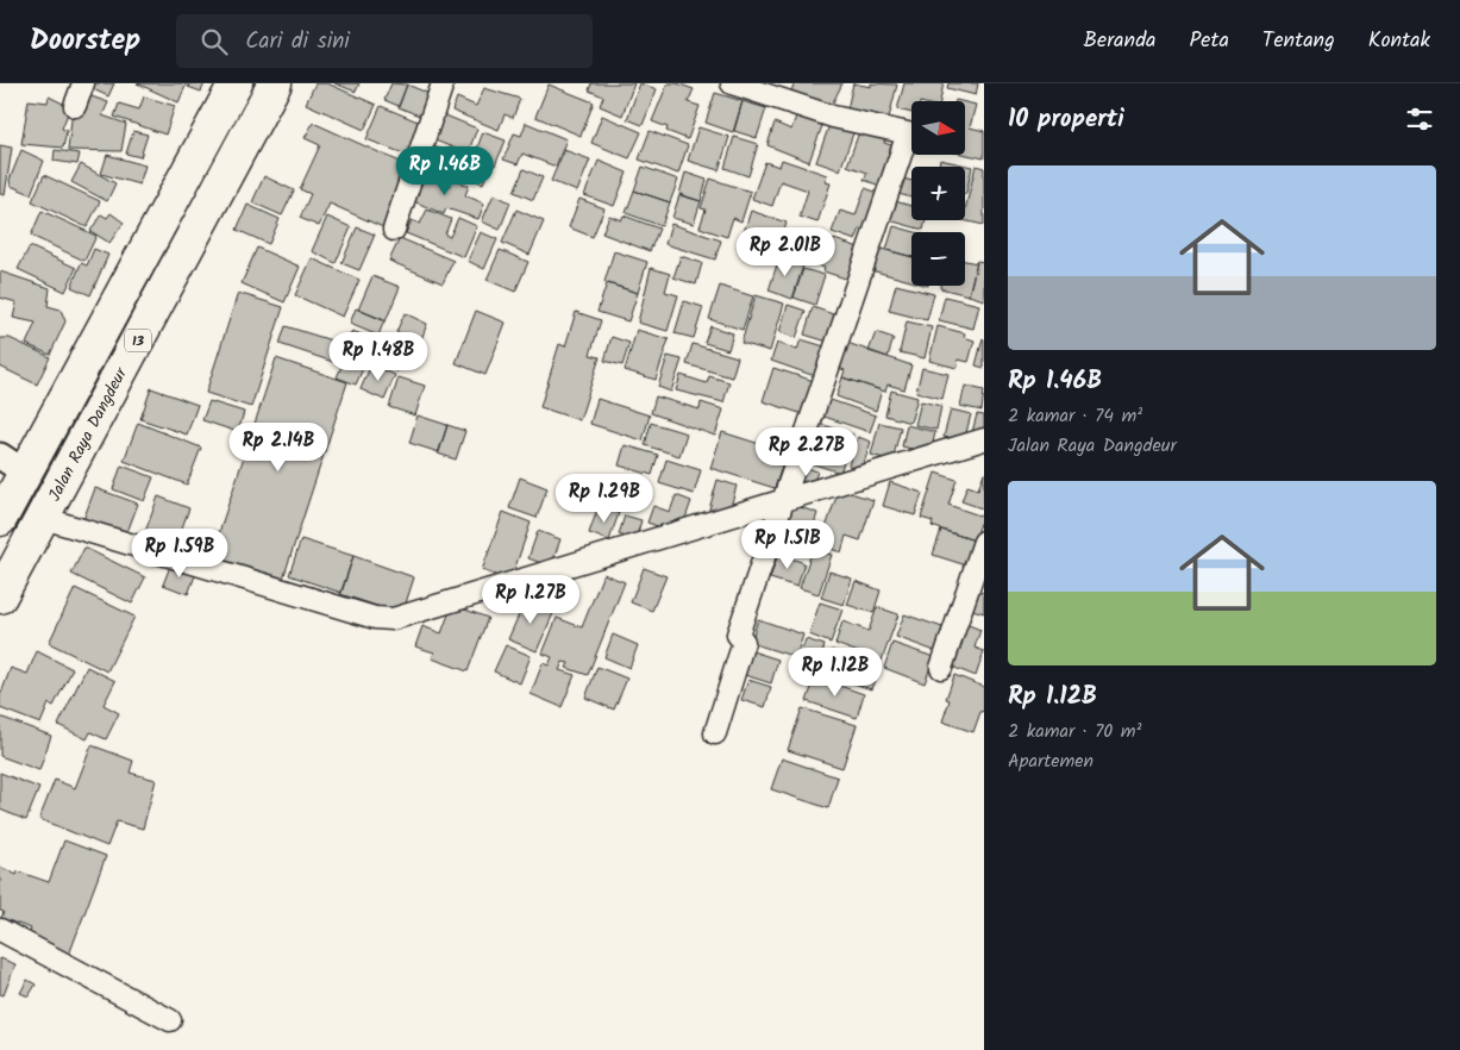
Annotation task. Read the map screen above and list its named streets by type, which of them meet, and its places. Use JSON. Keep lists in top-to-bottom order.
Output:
{
  "streets": {
    "highway": ["13", "Jalan Raya Dangdeur"]
  },
  "north": "right",
  "page": {
    "header": "Doorstep",
    "search": "Cari di sini",
    "nav": [
      "Beranda",
      "Peta",
      "Tentang",
      "Kontak"
    ],
    "heading": "10 properti",
    "map_buttons": ["+", "−"],
    "price": [
      "Rp 1.46B",
      "Rp 2.01B",
      "Rp 1.48B",
      "Rp 2.14B",
      "Rp 2.27B",
      "Rp 1.29B",
      "Rp 1.51B",
      "Rp 1.59B",
      "Rp 1.27B",
      "Rp 1.12B"
    ],
    "list": [
      {
        "name": "Rp 1.46B",
        "note": "2 kamar · 74 m² · Jalan Raya Dangdeur"
      },
      {
        "name": "Rp 1.12B",
        "note": "2 kamar · 70 m² · Apartemen"
      }
    ]
  }
}
